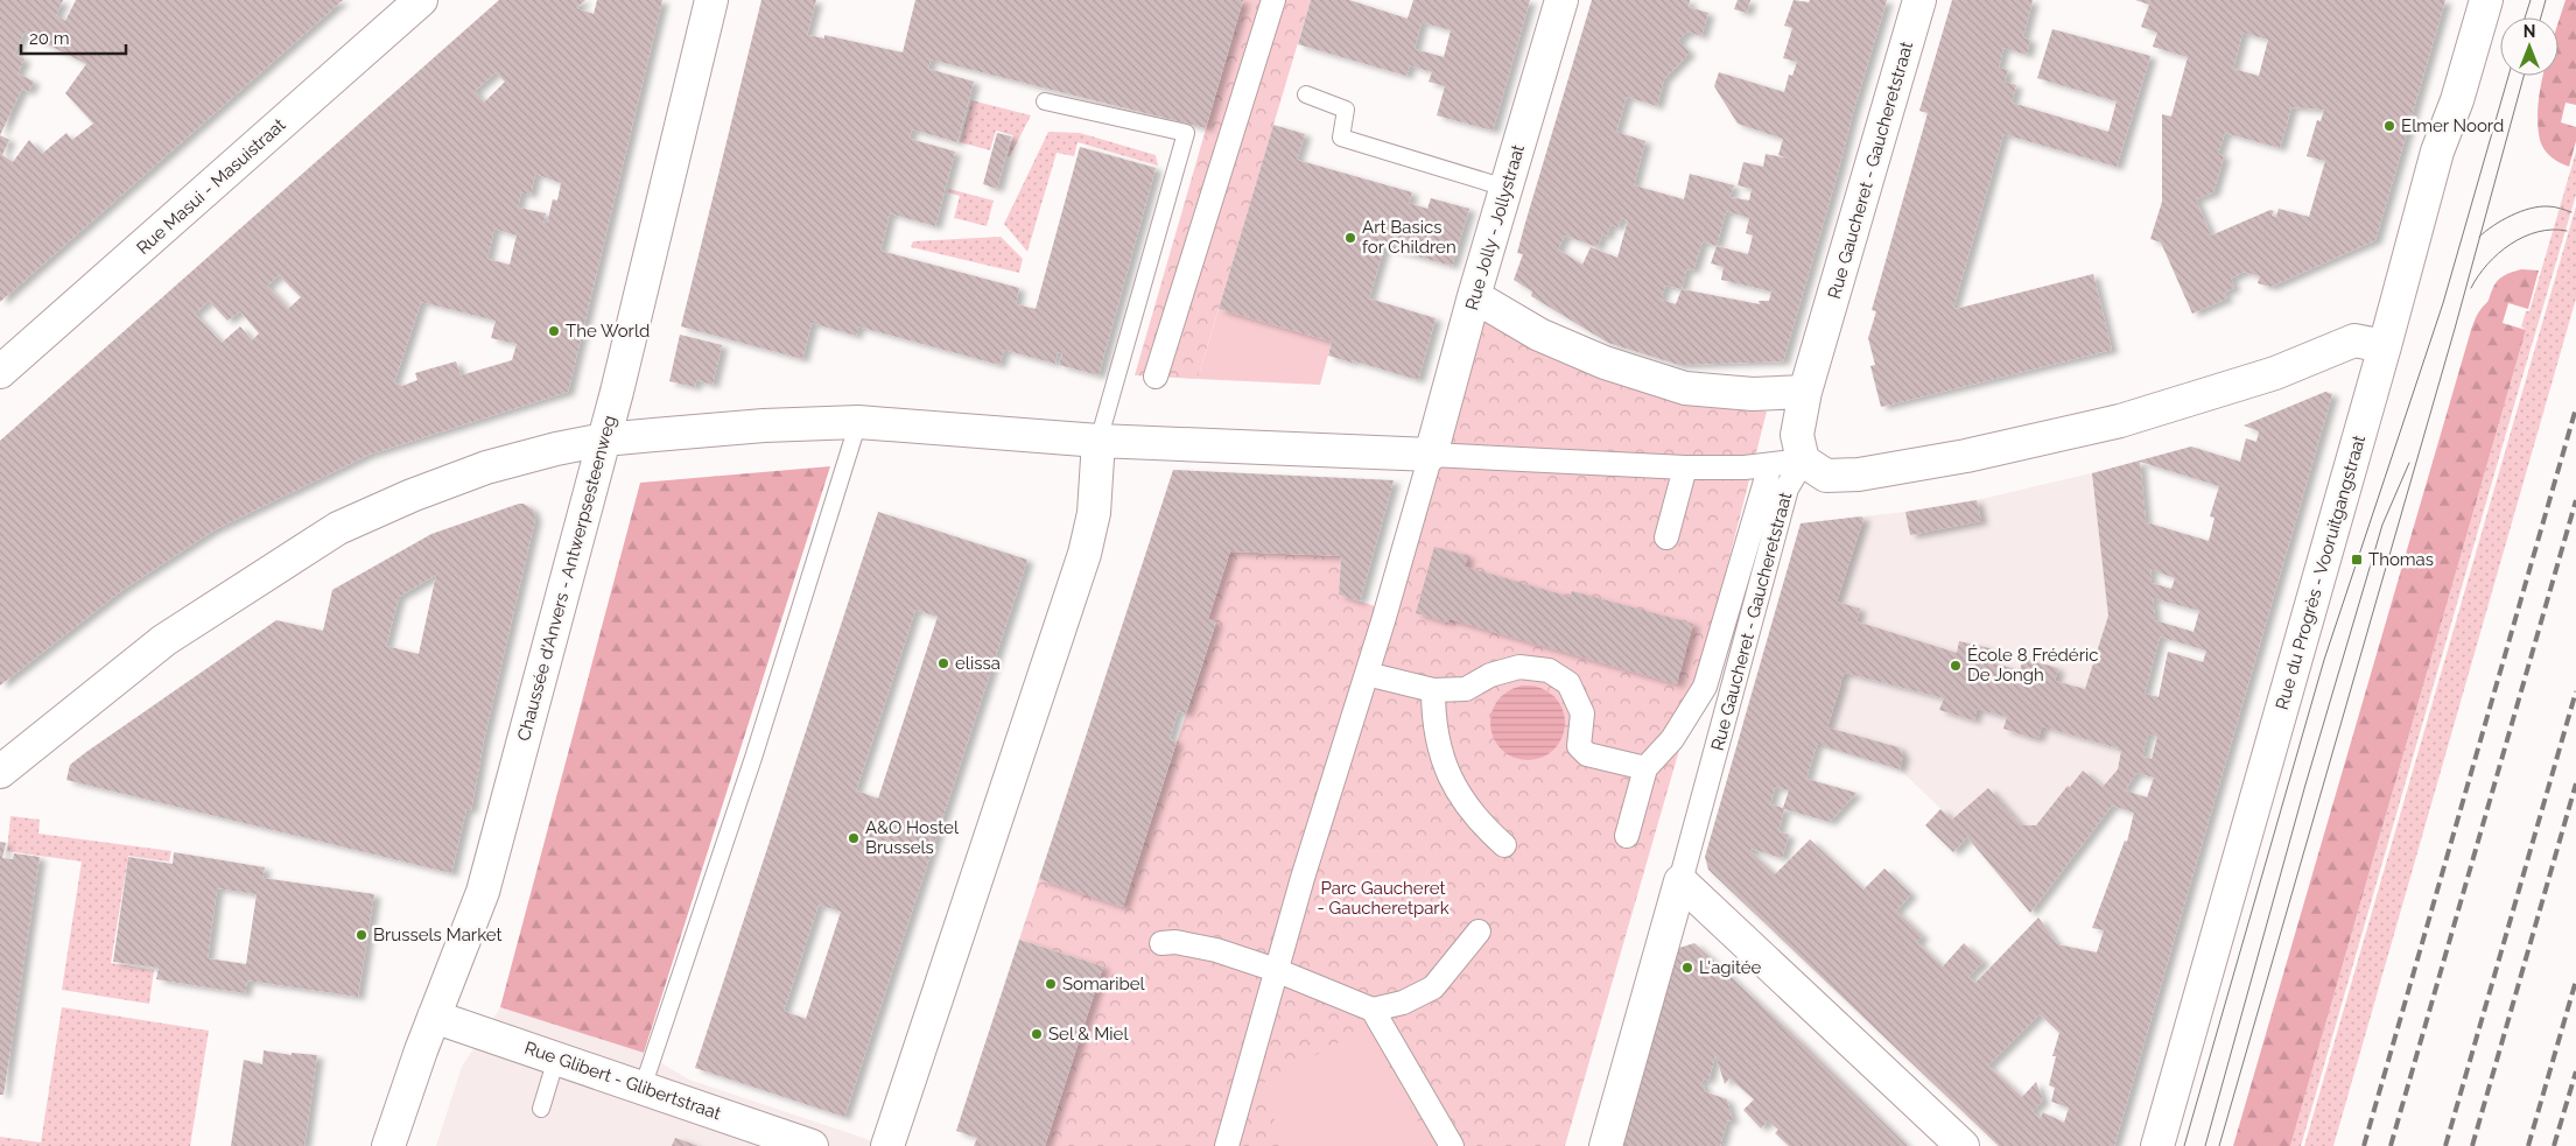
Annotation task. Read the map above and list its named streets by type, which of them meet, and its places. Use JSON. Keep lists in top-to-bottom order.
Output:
{
  "streets": {
    "street": [
      "Rue Gaucheret - Gaucheretstraat",
      "Rue Masui - Masuistraat",
      "Rue Jolly - Jollystraat",
      "Rue du Progrès - Vooruitgangstraat",
      "Chaussée d'Anvers - Antwerpsesteenweg",
      "Rue Glibert - Glibertstraat"
    ]
  },
  "crossings": [
    ["Chaussée d'Anvers - Antwerpsesteenweg", "Rue Glibert - Glibertstraat"]
  ],
  "parks": ["Parc Gaucheret - Gaucheretpark"],
  "places": {
    "other": [
      "Elmer Noord",
      "Art Basics for Children",
      "The World",
      "elissa",
      "École 8 Frédéric De Jongh",
      "A&O Hostel Brussels",
      "Brussels Market",
      "L'agitée",
      "Somaribel",
      "Sel & Miel"
    ],
    "transit": ["Thomas"]
  },
  "scale_bar": "20 m",
  "north": "top"
}
